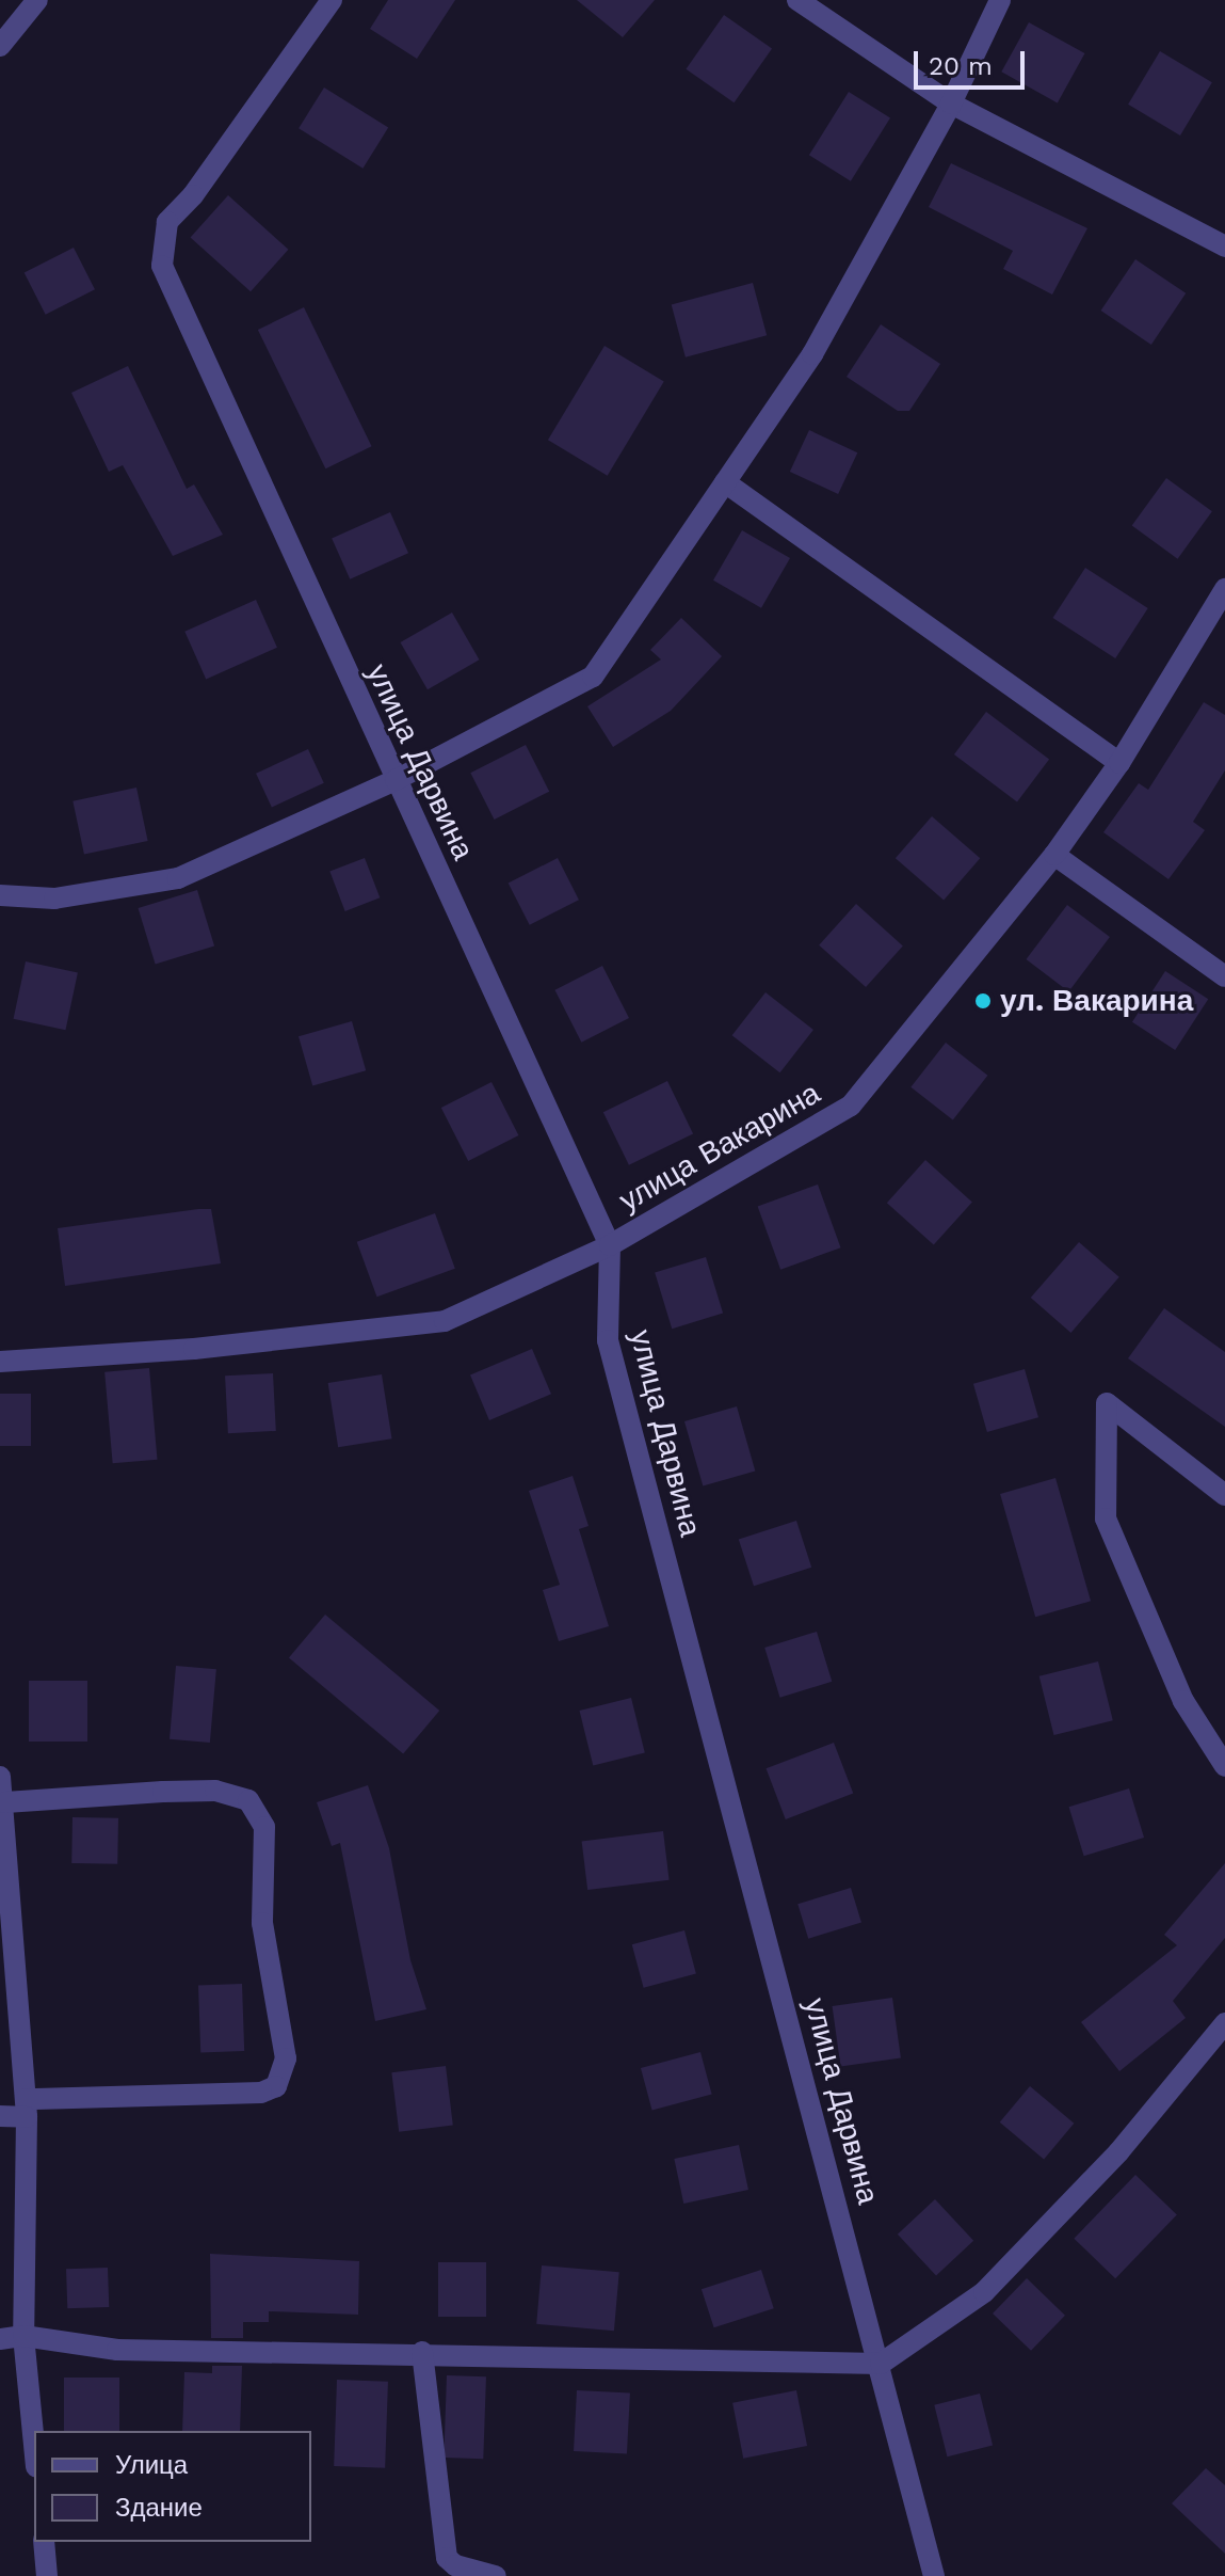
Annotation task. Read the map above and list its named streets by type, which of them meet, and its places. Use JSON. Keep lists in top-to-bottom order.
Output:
{
  "streets": {
    "street": ["улица Дарвина", "улица Вакарина"]
  },
  "crossings": [
    ["улица Дарвина", "улица Вакарина"]
  ],
  "places": ["ул. Вакарина"],
  "legend": ["Улица", "Здание"],
  "scale_bar": "20 m"
}
